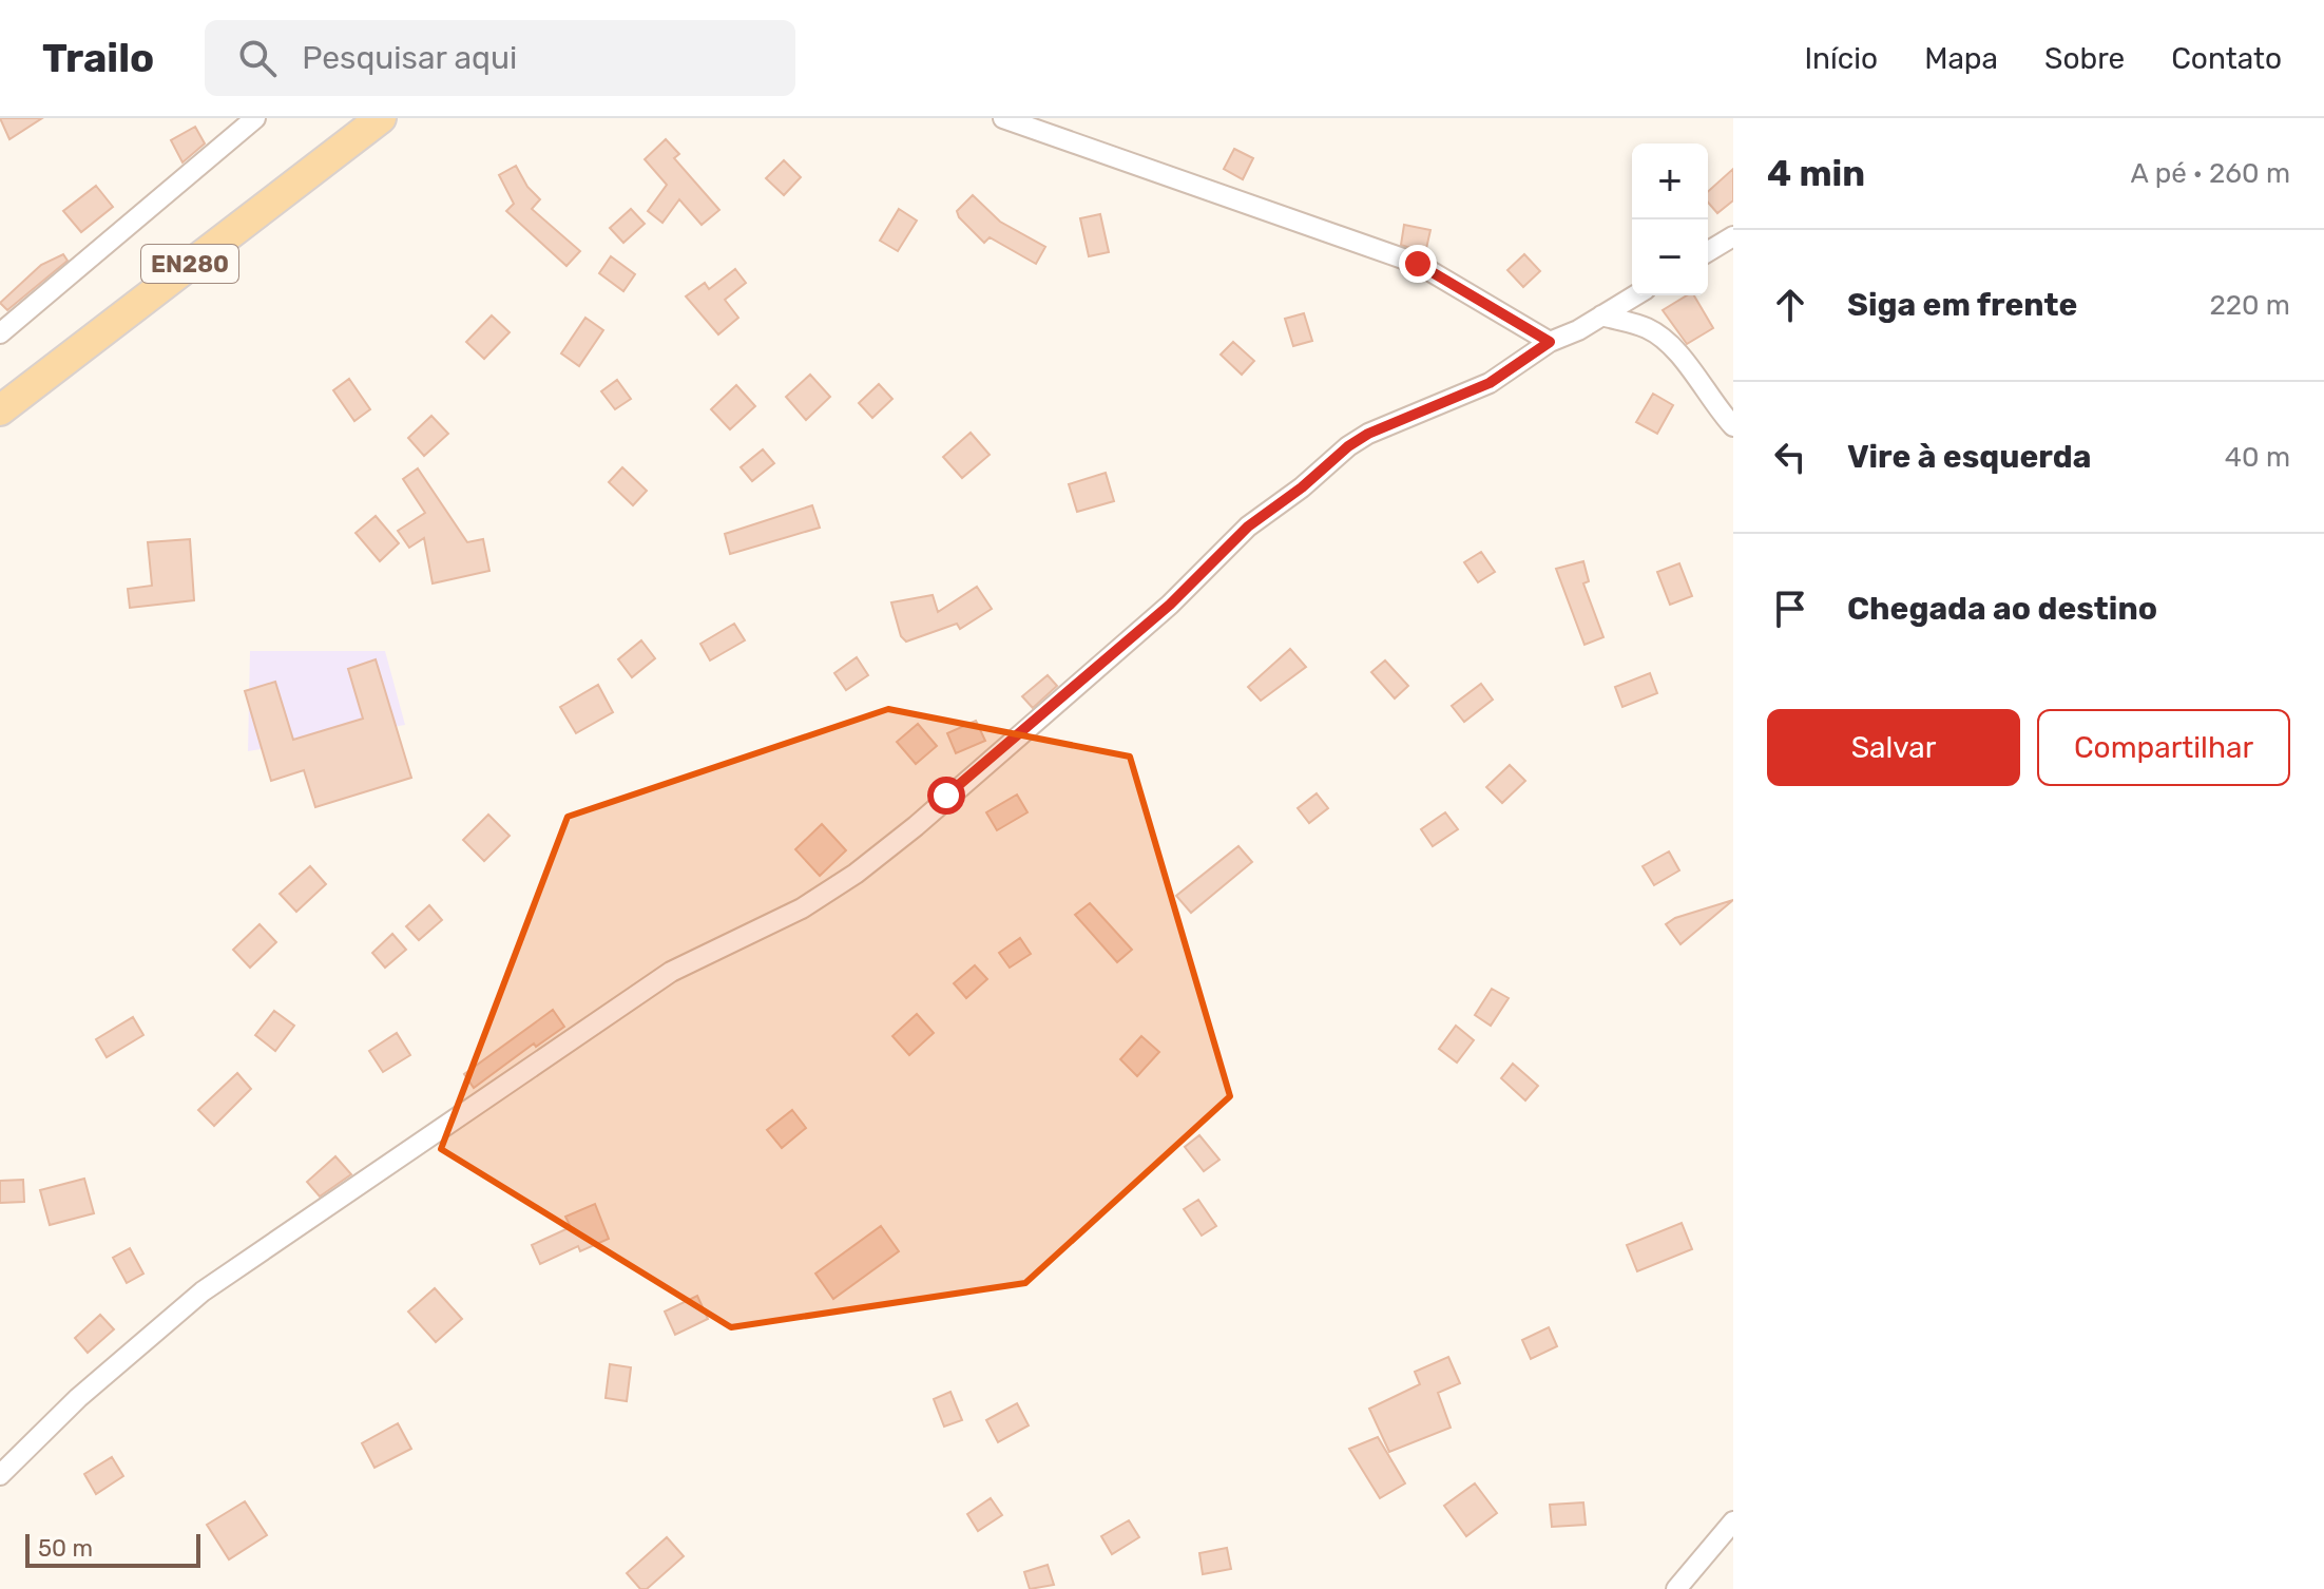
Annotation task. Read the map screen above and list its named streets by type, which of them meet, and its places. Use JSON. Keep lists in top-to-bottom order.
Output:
{
  "streets": {
    "main road": ["EN280"]
  },
  "scale_bar": "50 m",
  "page": {
    "header": "Trailo",
    "search": "Pesquisar aqui",
    "nav": [
      "Início",
      "Mapa",
      "Sobre",
      "Contato"
    ],
    "heading": ["4 min", "A pé · 260 m"],
    "map_buttons": ["+", "−"],
    "list": [
      ["Siga em frente", "220 m"],
      ["Vire à esquerda", "40 m"],
      "Chegada ao destino"
    ],
    "buttons": ["Salvar", "Compartilhar"],
    "scale": "50 m"
  }
}
